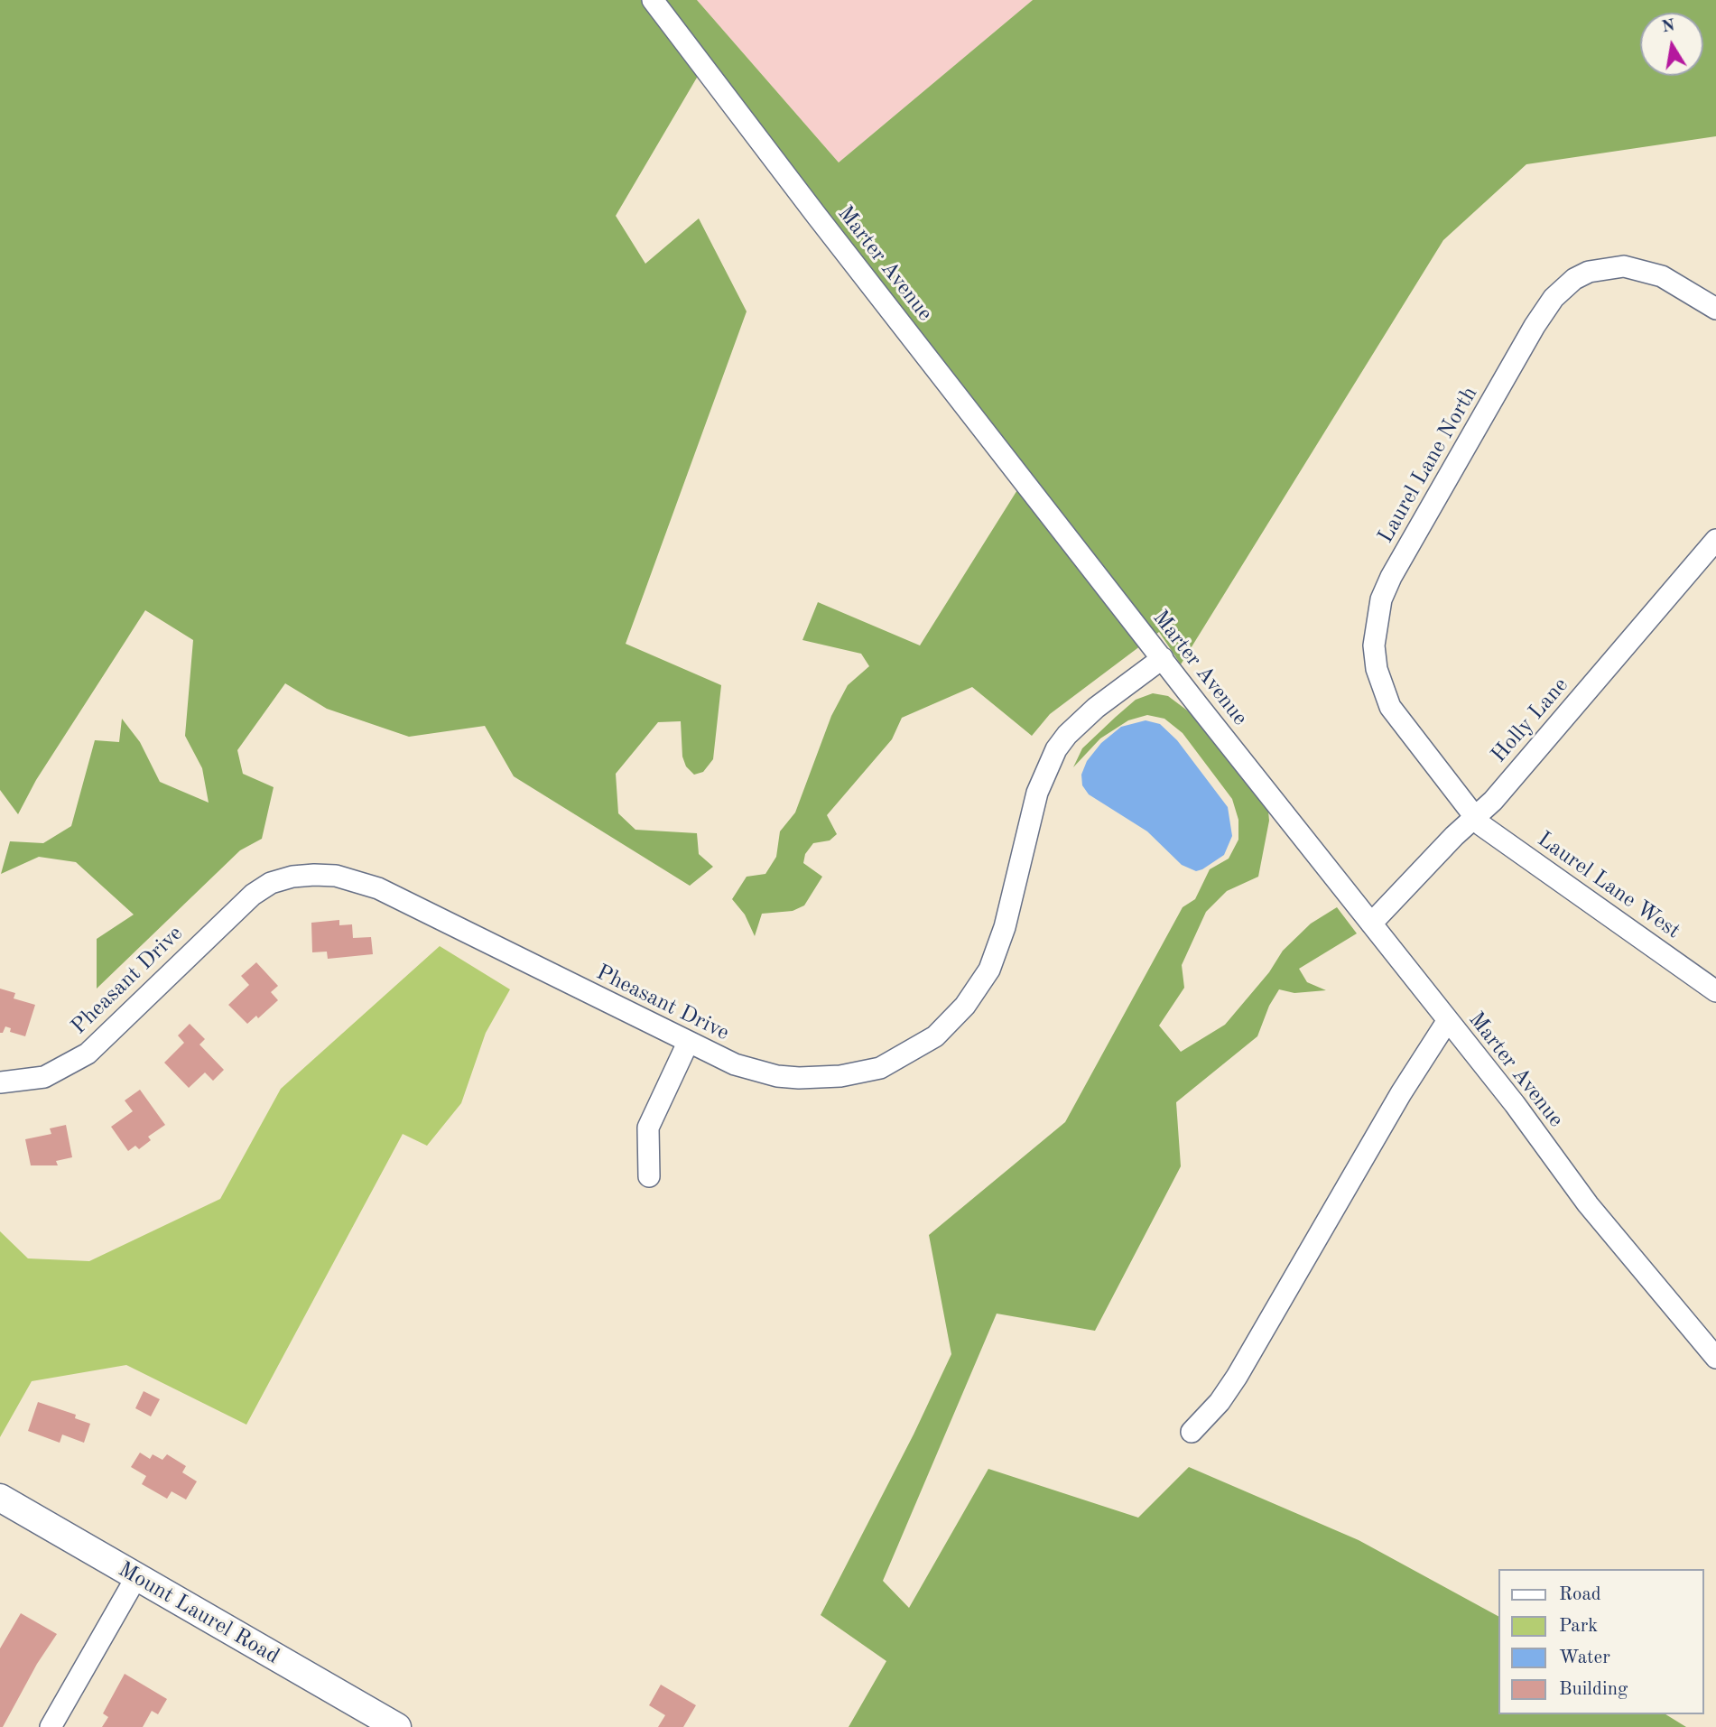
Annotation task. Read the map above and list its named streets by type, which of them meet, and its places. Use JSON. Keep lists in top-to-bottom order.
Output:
{
  "streets": {
    "main road": ["Mount Laurel Road"],
    "street": [
      "Marter Avenue",
      "Laurel Lane North",
      "Holly Lane",
      "Laurel Lane West",
      "Pheasant Drive"
    ]
  },
  "crossings": [
    ["Marter Avenue", "Holly Lane"],
    ["Marter Avenue", "Pheasant Drive"],
    ["Laurel Lane North", "Holly Lane"],
    ["Laurel Lane North", "Laurel Lane West"],
    ["Holly Lane", "Laurel Lane West"]
  ],
  "legend": [
    "Road",
    "Park",
    "Water",
    "Building"
  ],
  "north": "top"
}
